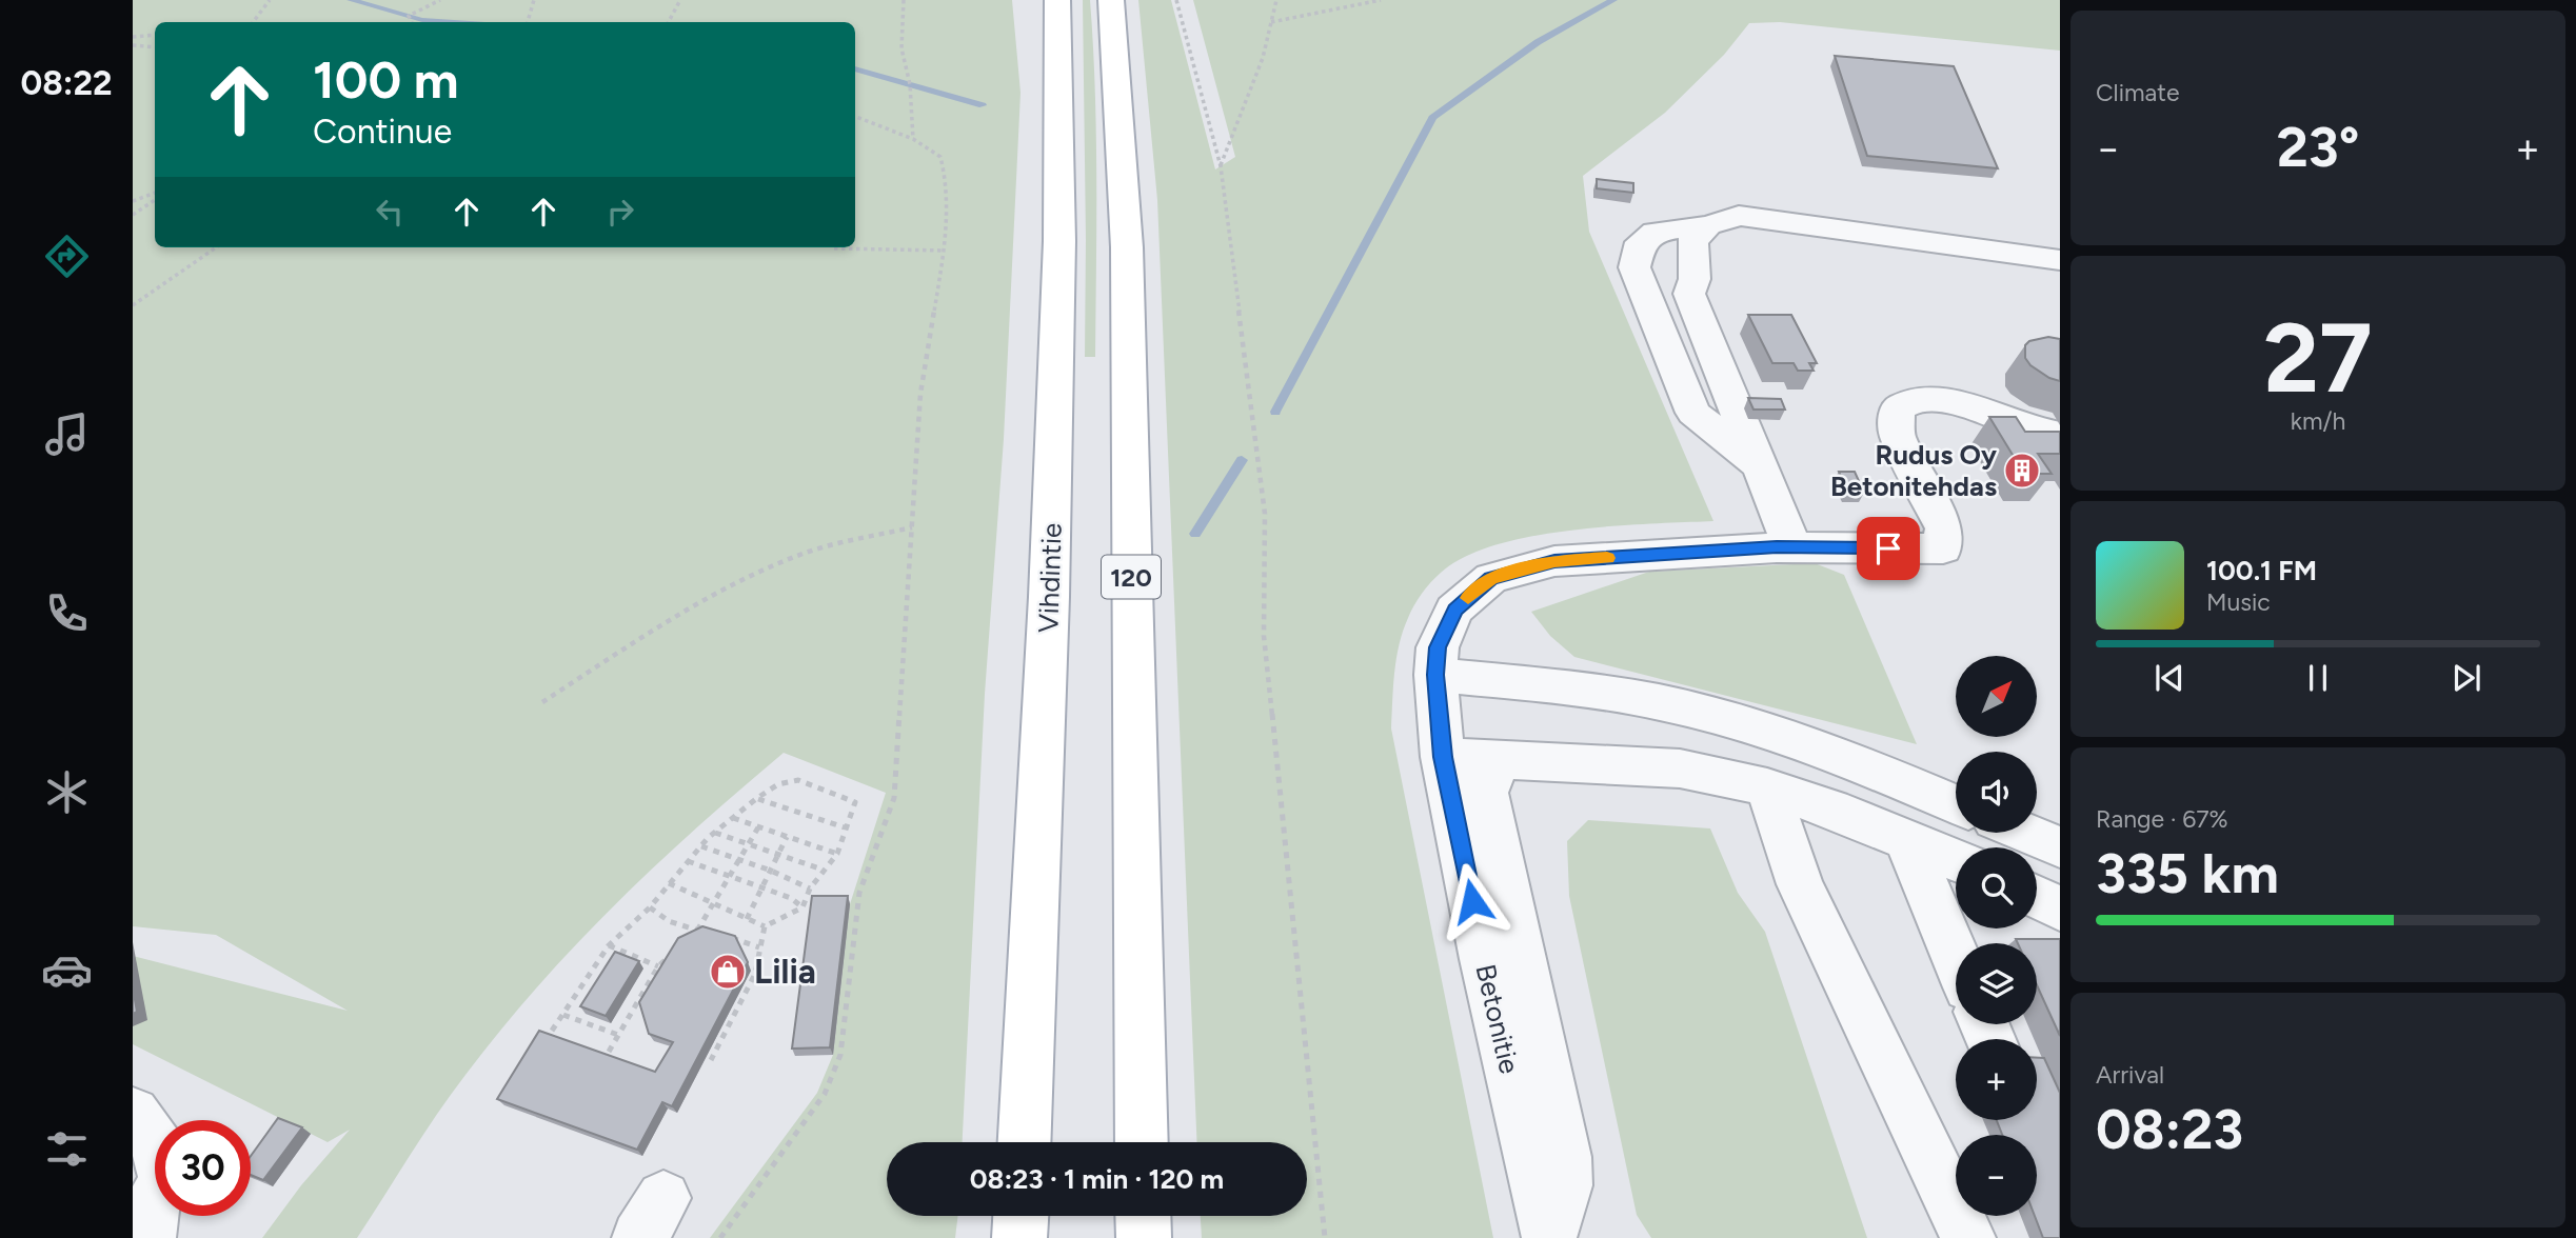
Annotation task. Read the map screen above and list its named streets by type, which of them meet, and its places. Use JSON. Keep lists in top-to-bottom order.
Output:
{
  "streets": {
    "main road": ["120", "Vihdintie"],
    "street": ["Betonitie"]
  },
  "places": {
    "building": ["Rudus Oy Betonitehdas"],
    "shop": ["Lilia"]
  },
  "north": "top right",
  "page": {
    "tabs": "08:22",
    "tile": [
      "Climate",
      ["27", "km/h"],
      ["Range · 67%", "335 km"],
      ["Arrival", "08:23"]
    ],
    "turn": ["100 m", "Continue"],
    "heat": ["−", "23°", "+"],
    "song": ["100.1 FM", "Music"],
    "map_buttons": ["+", "−"],
    "limit": "30",
    "trip": "08:23 · 1 min · 120 m"
  }
}
